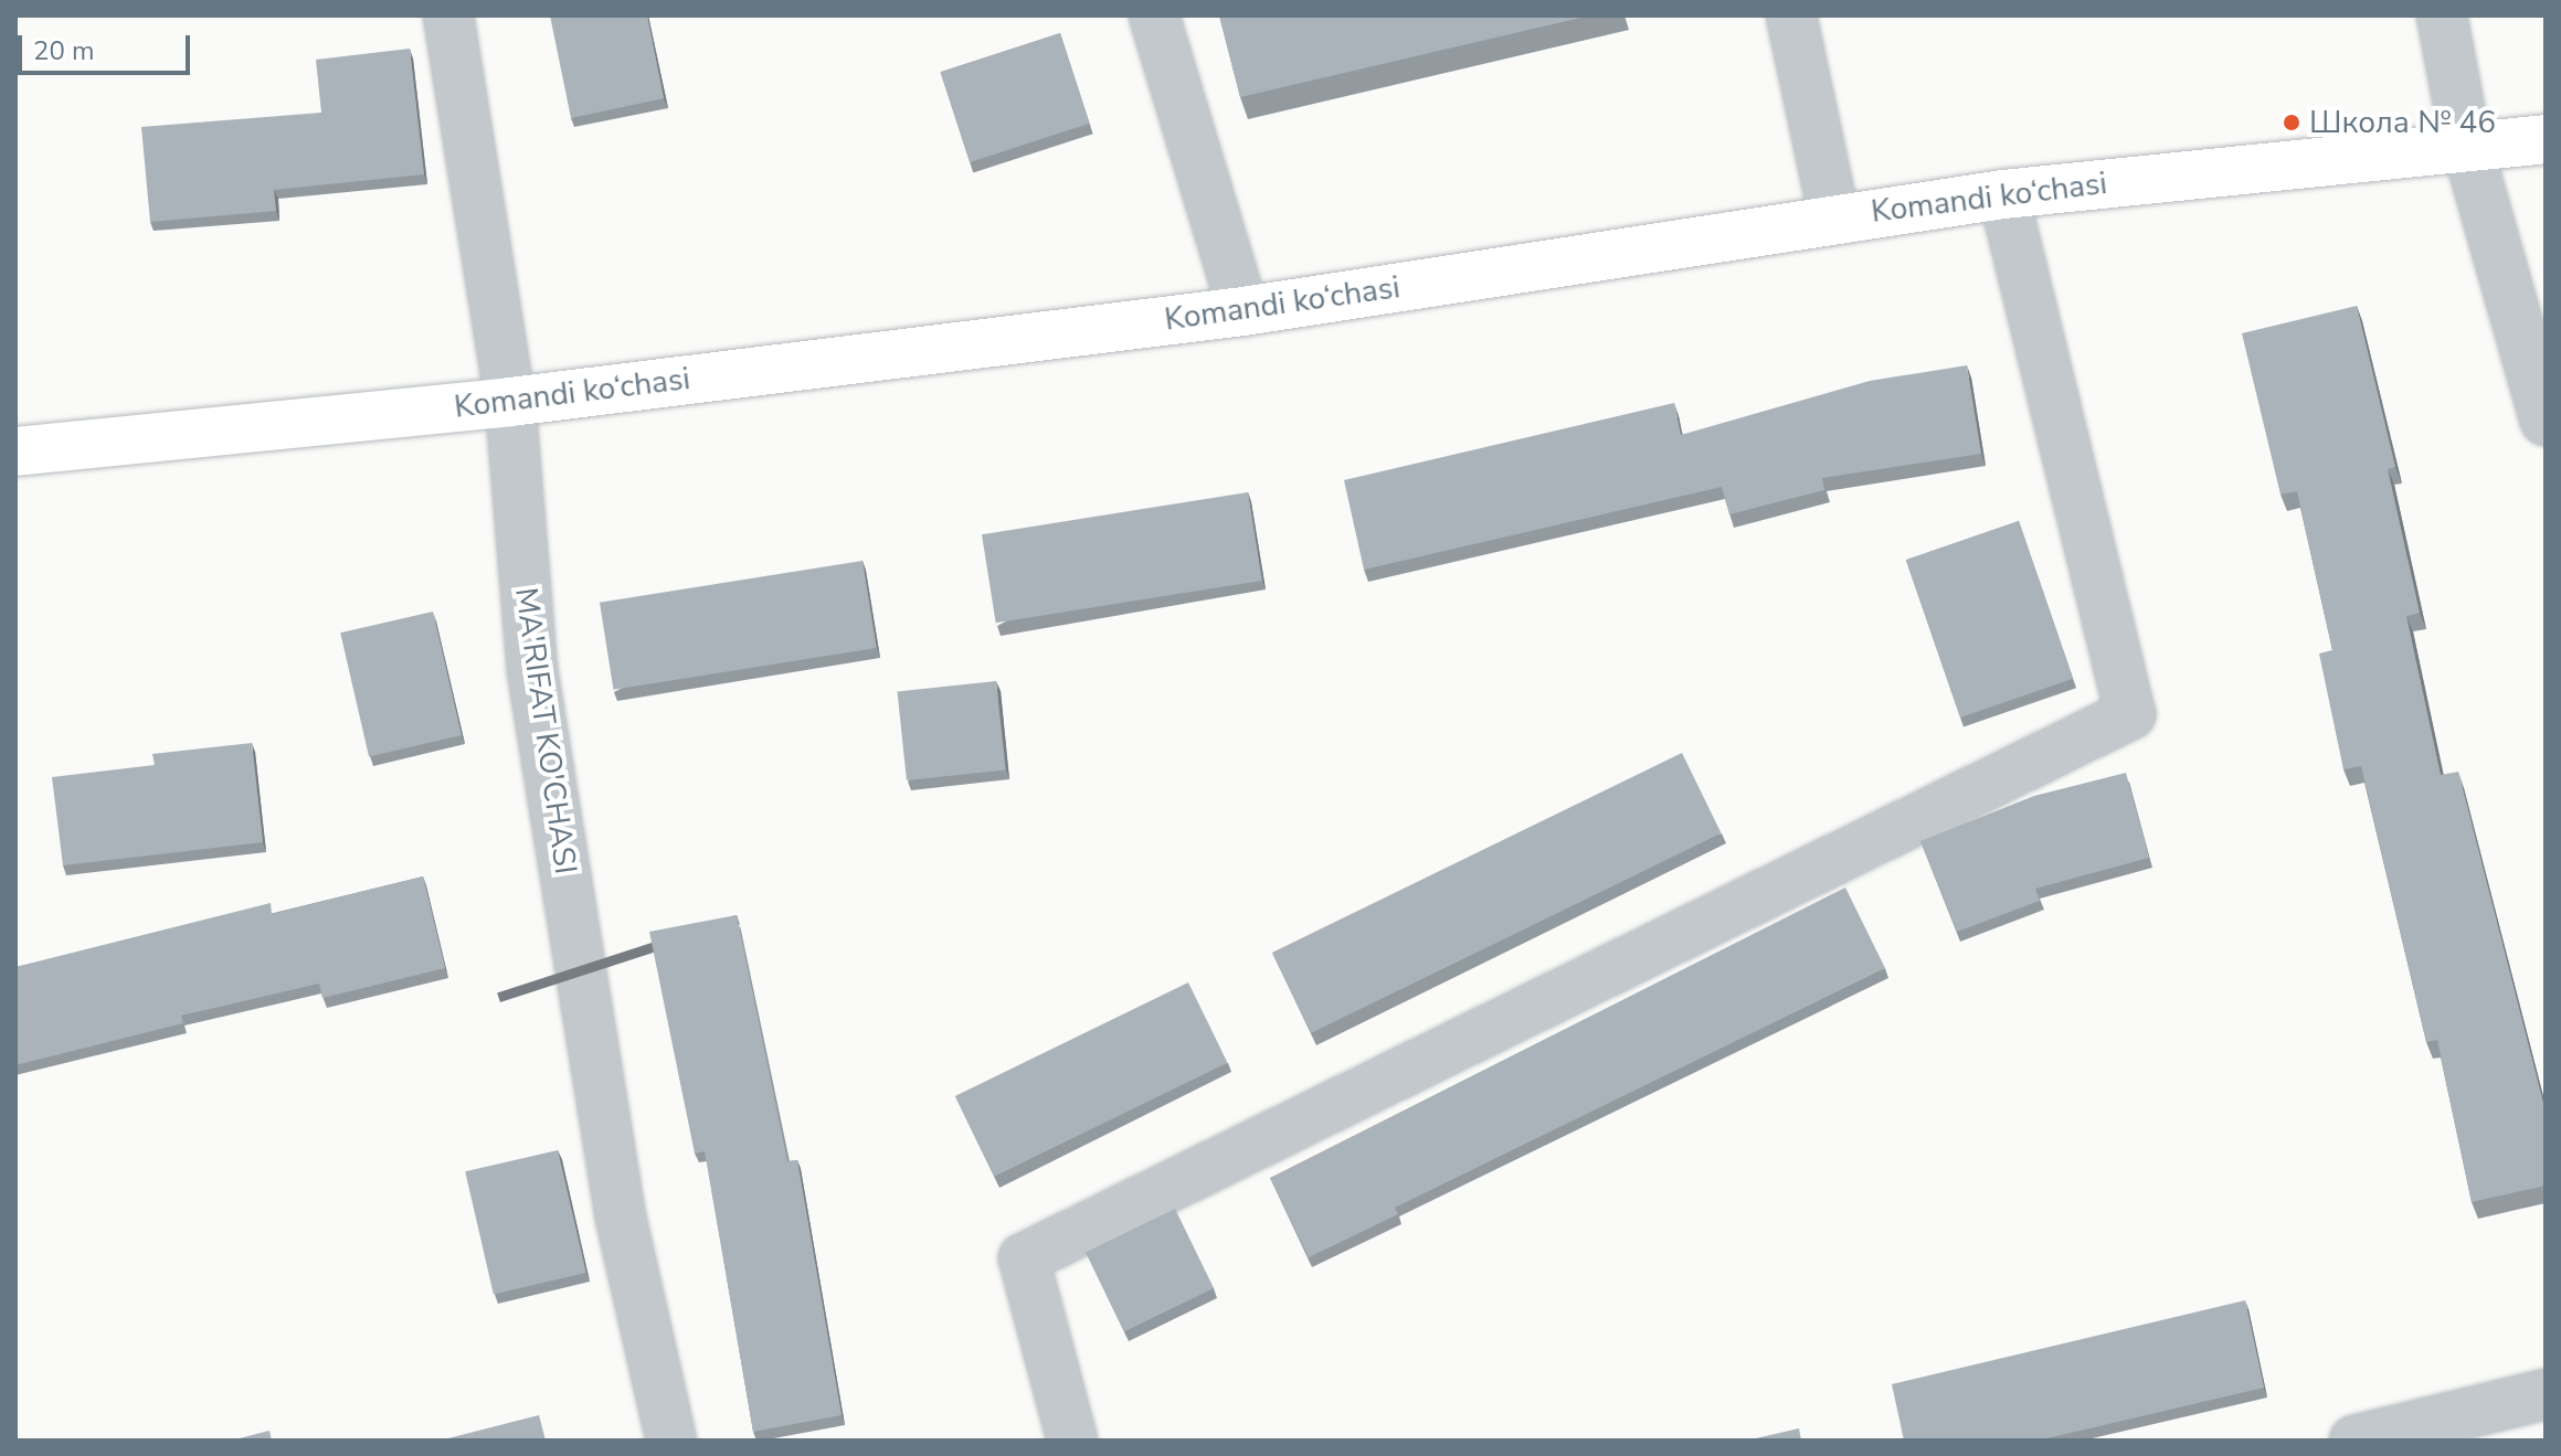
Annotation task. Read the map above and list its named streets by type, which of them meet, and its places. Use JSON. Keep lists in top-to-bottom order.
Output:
{
  "streets": {
    "main road": ["Komandi ko‘chasi"],
    "street": ["MA'RIFAT KO'CHASI"]
  },
  "crossings": [
    ["Komandi ko‘chasi", "MA'RIFAT KO'CHASI"]
  ],
  "places": ["Школа № 46"],
  "scale_bar": "20 m"
}
